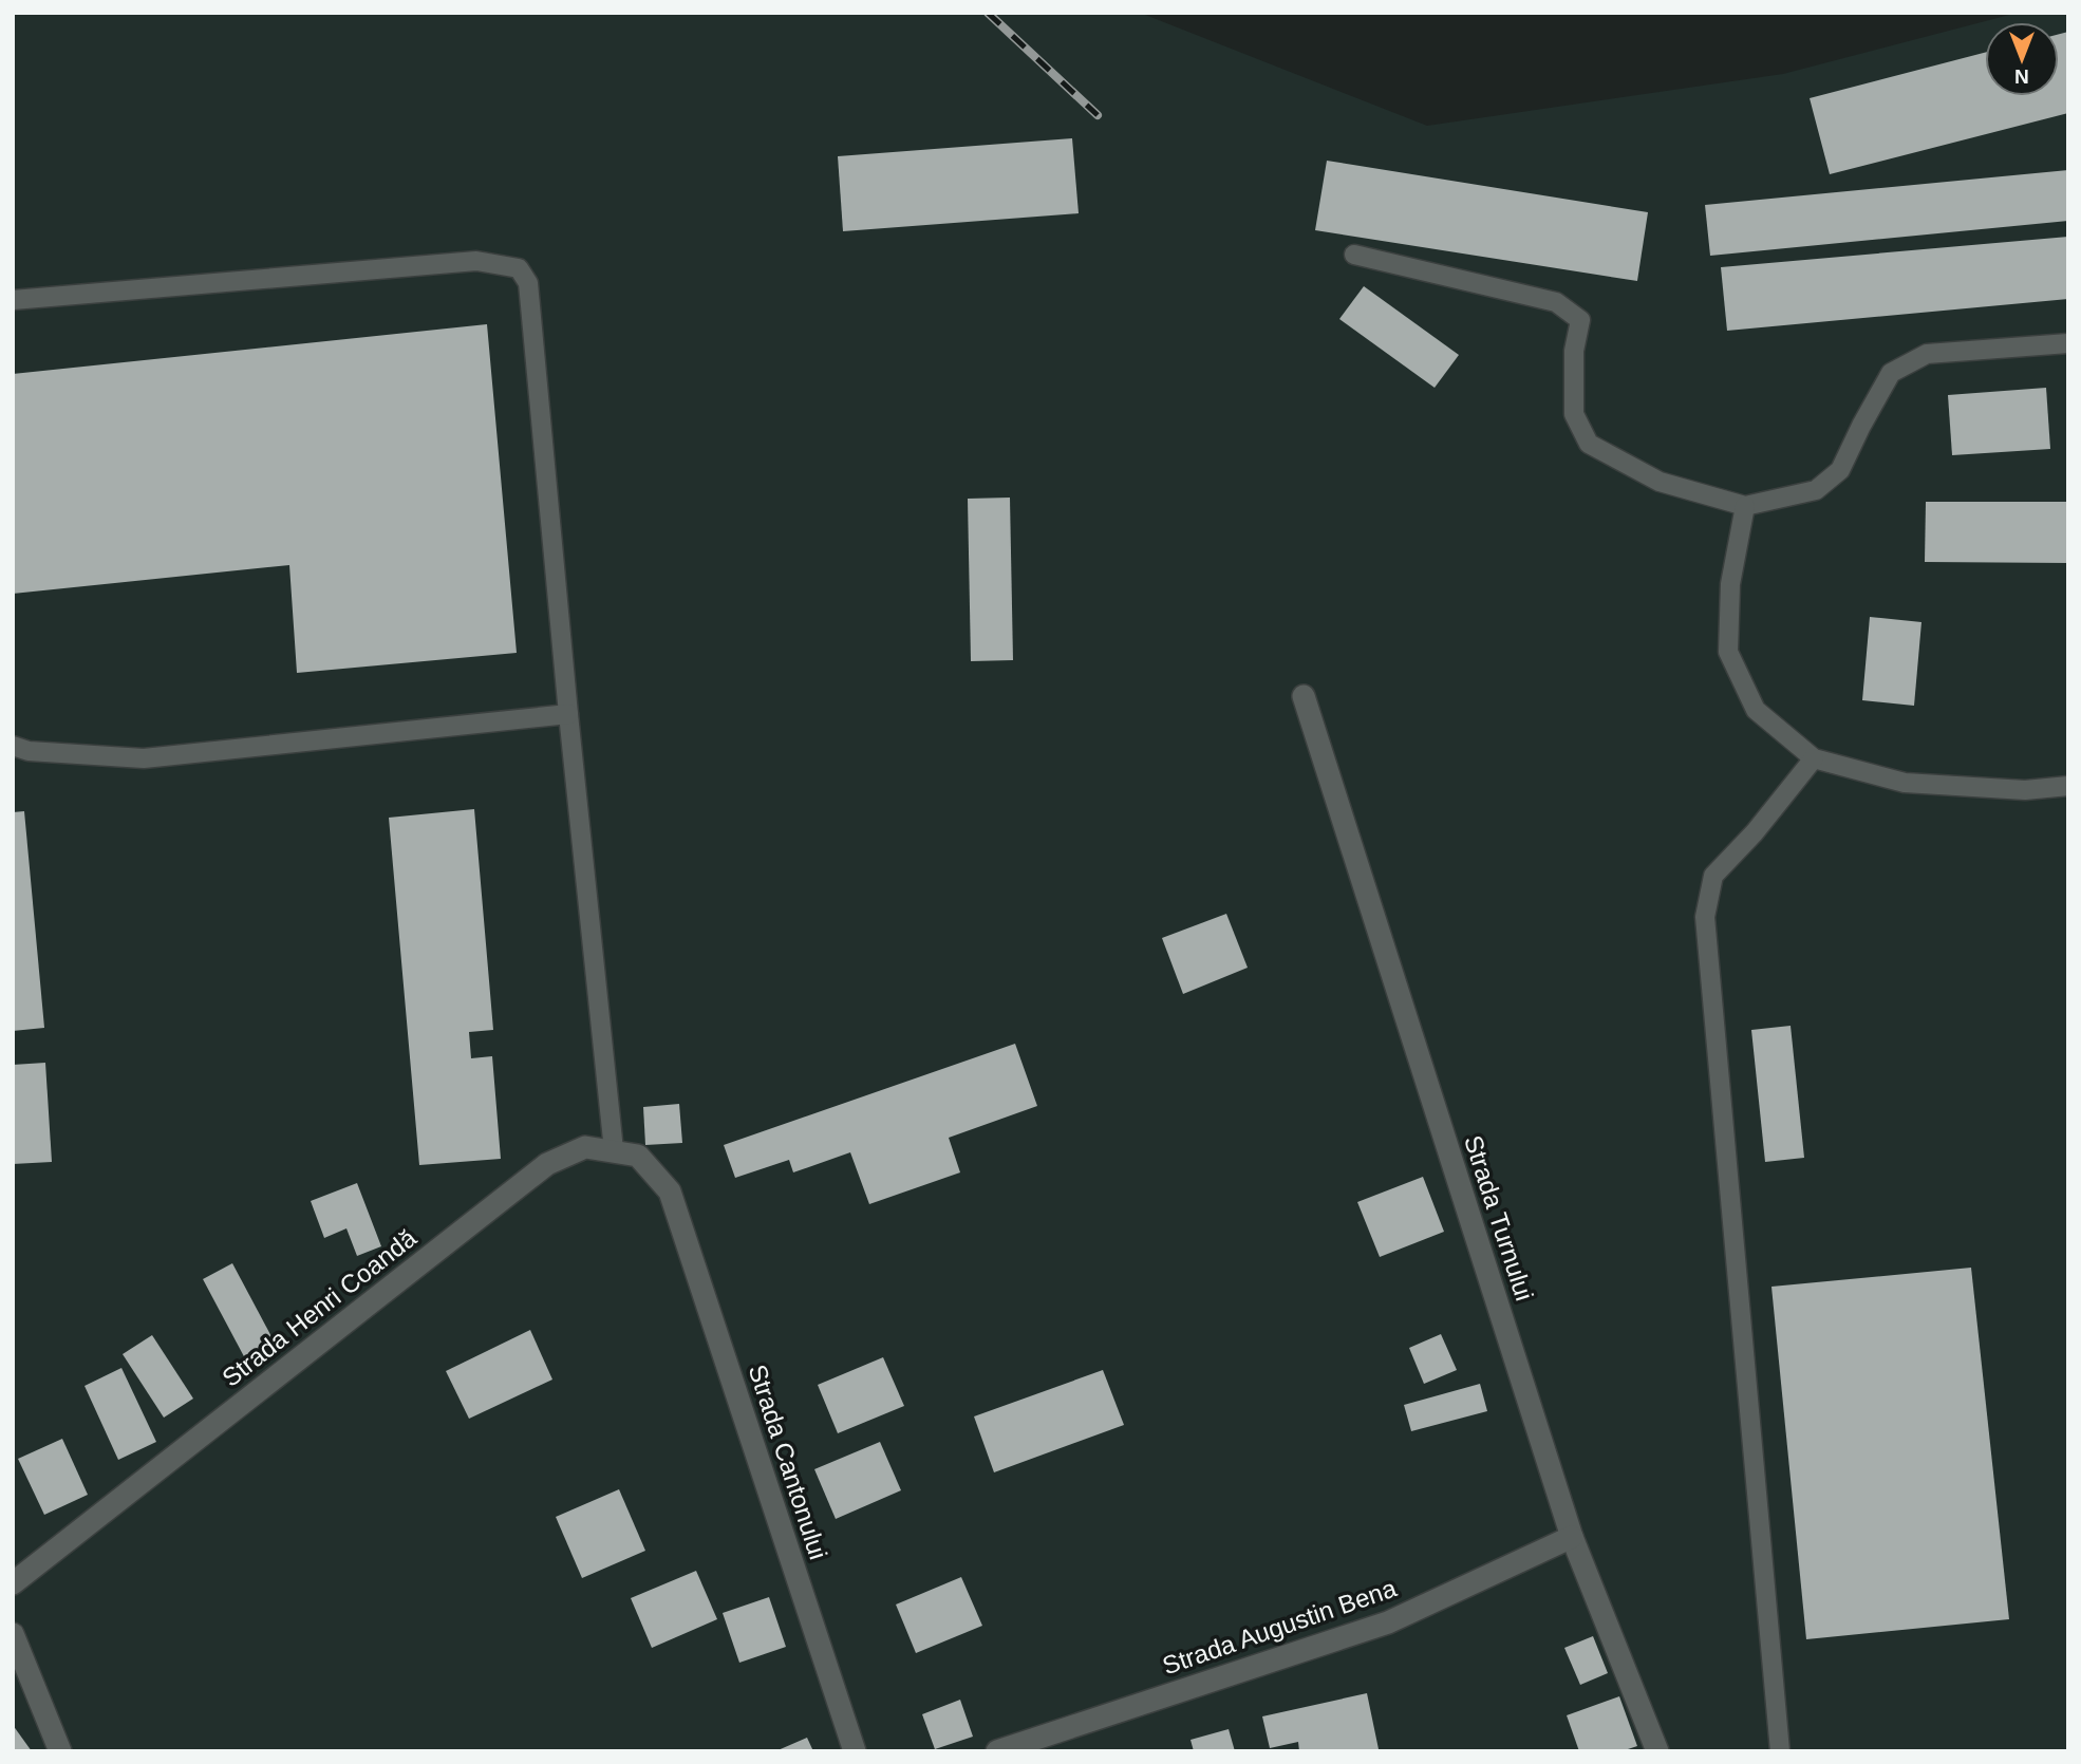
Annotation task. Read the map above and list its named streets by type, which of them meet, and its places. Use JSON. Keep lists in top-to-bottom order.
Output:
{
  "streets": {
    "street": [
      "Strada Turnului",
      "Strada Henri Coandă",
      "Strada Cantonului",
      "Strada Augustin Bena"
    ]
  },
  "crossings": [
    ["Strada Turnului", "Strada Augustin Bena"],
    ["Strada Henri Coandă", "Strada Cantonului"]
  ],
  "north": "bottom"
}
